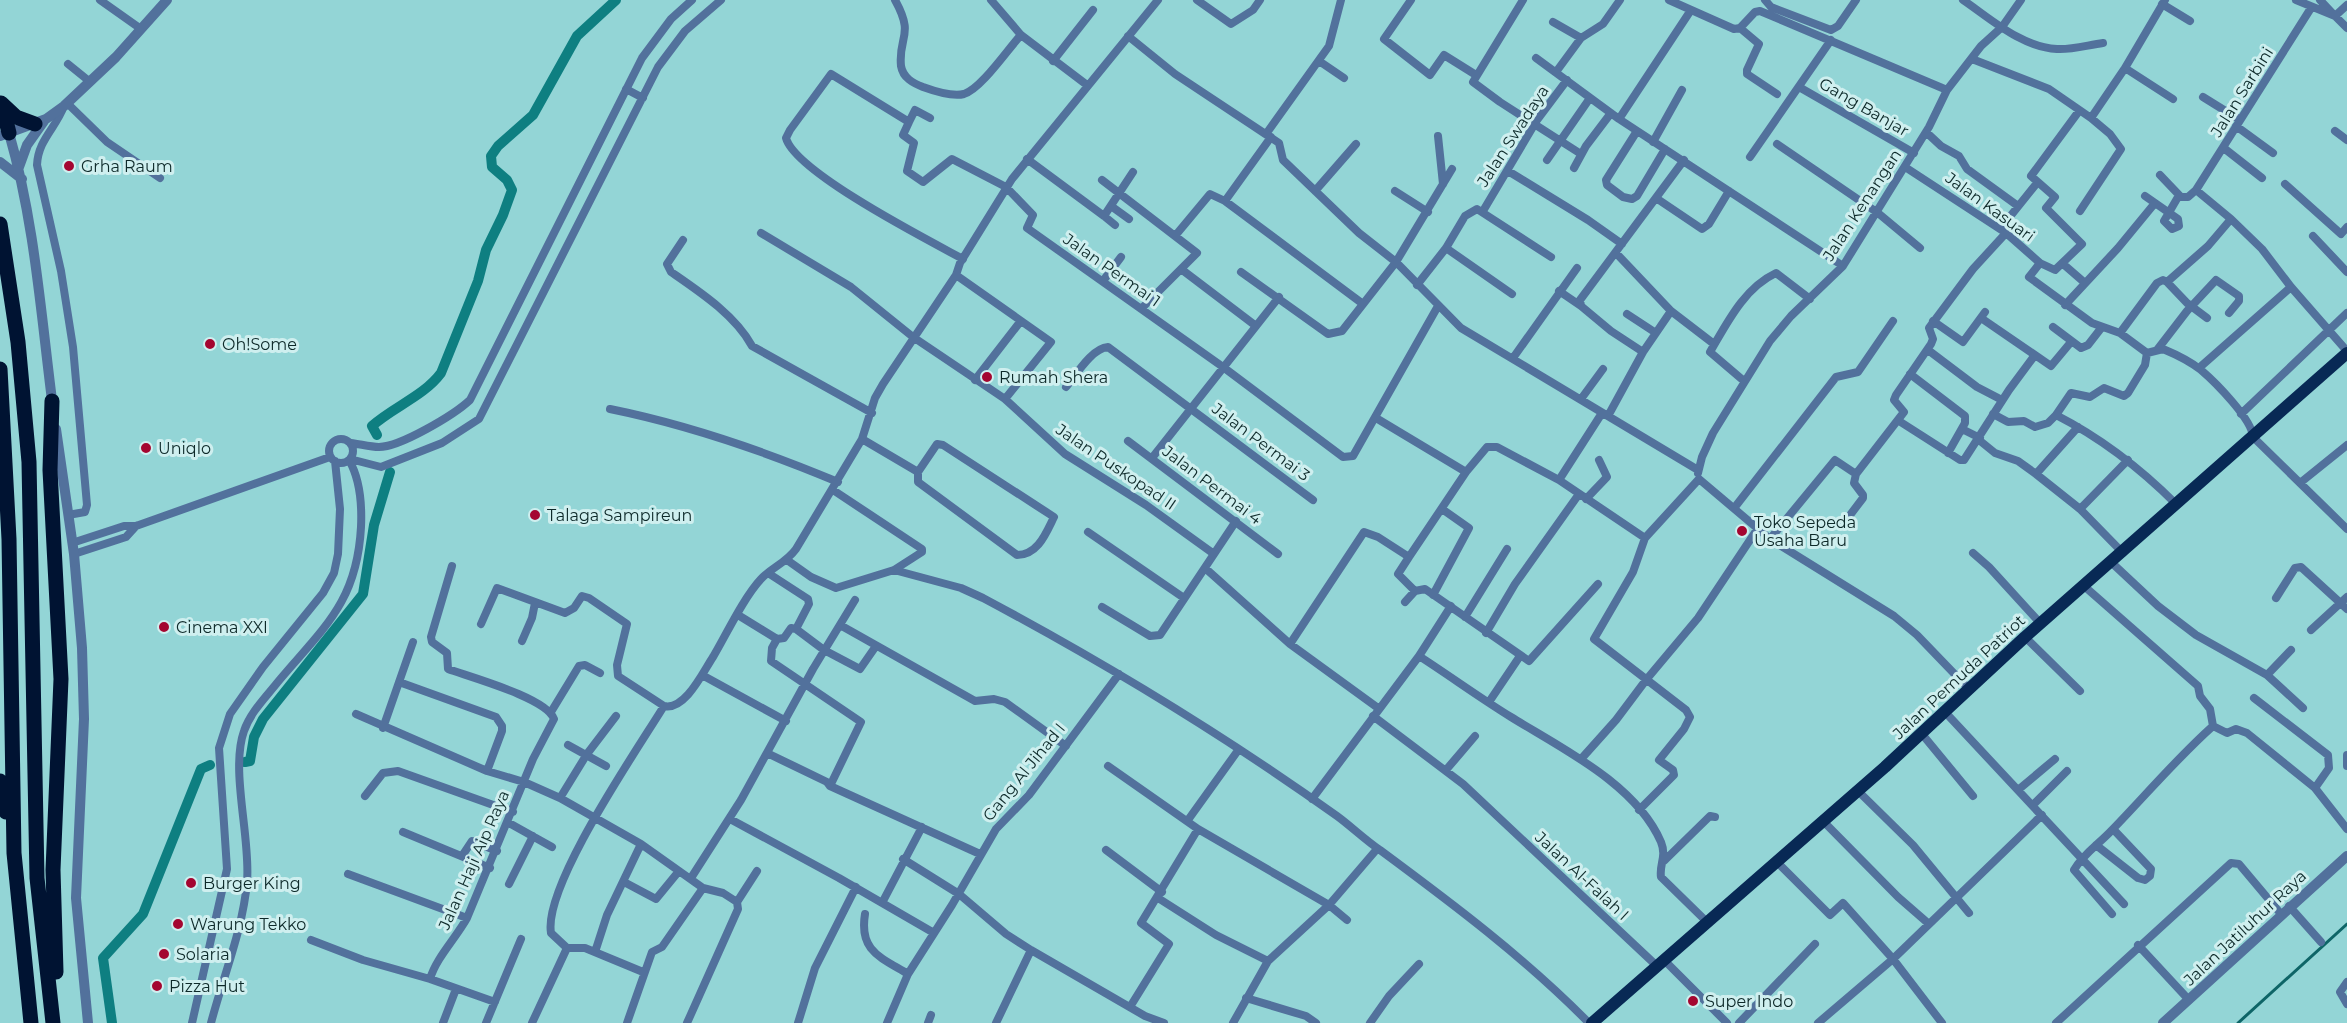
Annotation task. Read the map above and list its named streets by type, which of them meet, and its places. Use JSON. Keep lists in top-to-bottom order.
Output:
{
  "streets": {
    "main road": ["Jalan Pemuda Patriot"],
    "street": [
      "Jalan Sarbini",
      "Gang Banjar",
      "Jalan Swadaya",
      "Jalan Kenangan",
      "Jalan Kasuari",
      "Jalan Permai 1",
      "Jalan Permai 3",
      "Jalan Puskopad II",
      "Jalan Permai 4",
      "Gang Al Jihad I",
      "Jalan Haji Aip Raya",
      "Jalan Al-Falah I",
      "Jalan Jatiluhur Raya"
    ]
  },
  "crossings": [
    ["Gang Banjar", "Jalan Kenangan"],
    ["Jalan Kenangan", "Jalan Kasuari"],
    ["Jalan Pemuda Patriot", "Jalan Al-Falah I"]
  ],
  "places": [
    "Grha Raum",
    "Oh!Some",
    "Rumah Shera",
    "Uniqlo",
    "Talaga Sampireun",
    "Toko Sepeda Usaha Baru",
    "Cinema XXI",
    "Burger King",
    "Warung Tekko",
    "Solaria",
    "Pizza Hut",
    "Super Indo"
  ]
}
